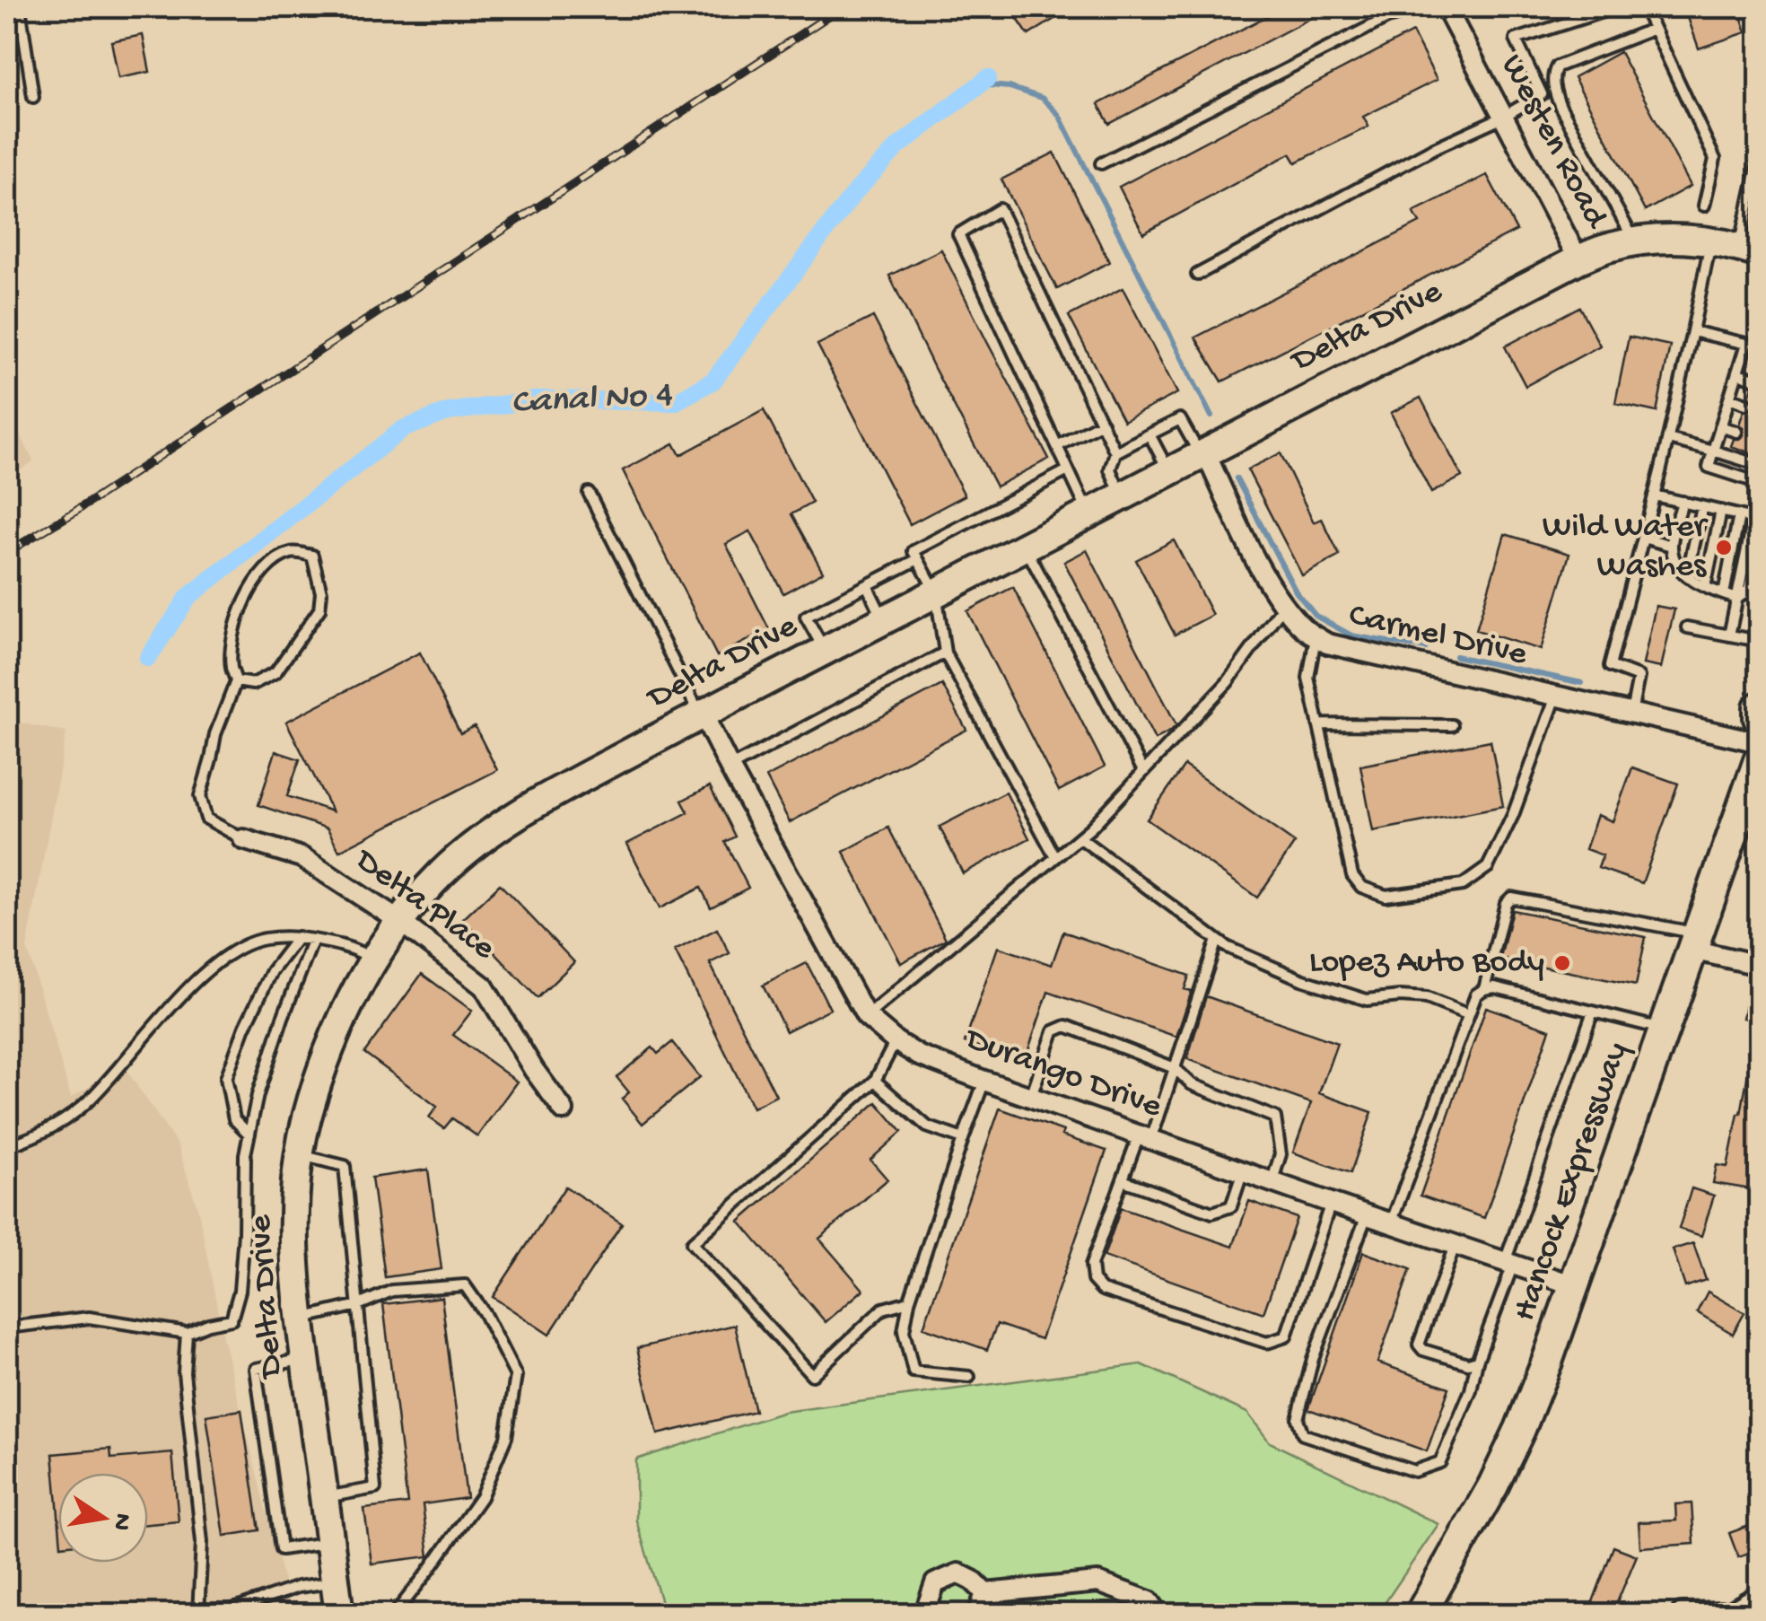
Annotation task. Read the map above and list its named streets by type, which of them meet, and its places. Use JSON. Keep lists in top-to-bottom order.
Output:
{
  "streets": {
    "main road": ["Delta Drive", "Hancock Expressway"],
    "street": [
      "Westen Road",
      "Carmel Drive",
      "Delta Place",
      "Durango Drive"
    ]
  },
  "crossings": [
    ["Westen Road", "Delta Drive"],
    ["Delta Drive", "Carmel Drive"],
    ["Delta Drive", "Delta Place"],
    ["Delta Drive", "Durango Drive"],
    ["Durango Drive", "Hancock Expressway"]
  ],
  "water": ["Canal No 4"],
  "places": ["Wild Water Washes", "Lopez Auto Body"],
  "north": "right"
}
